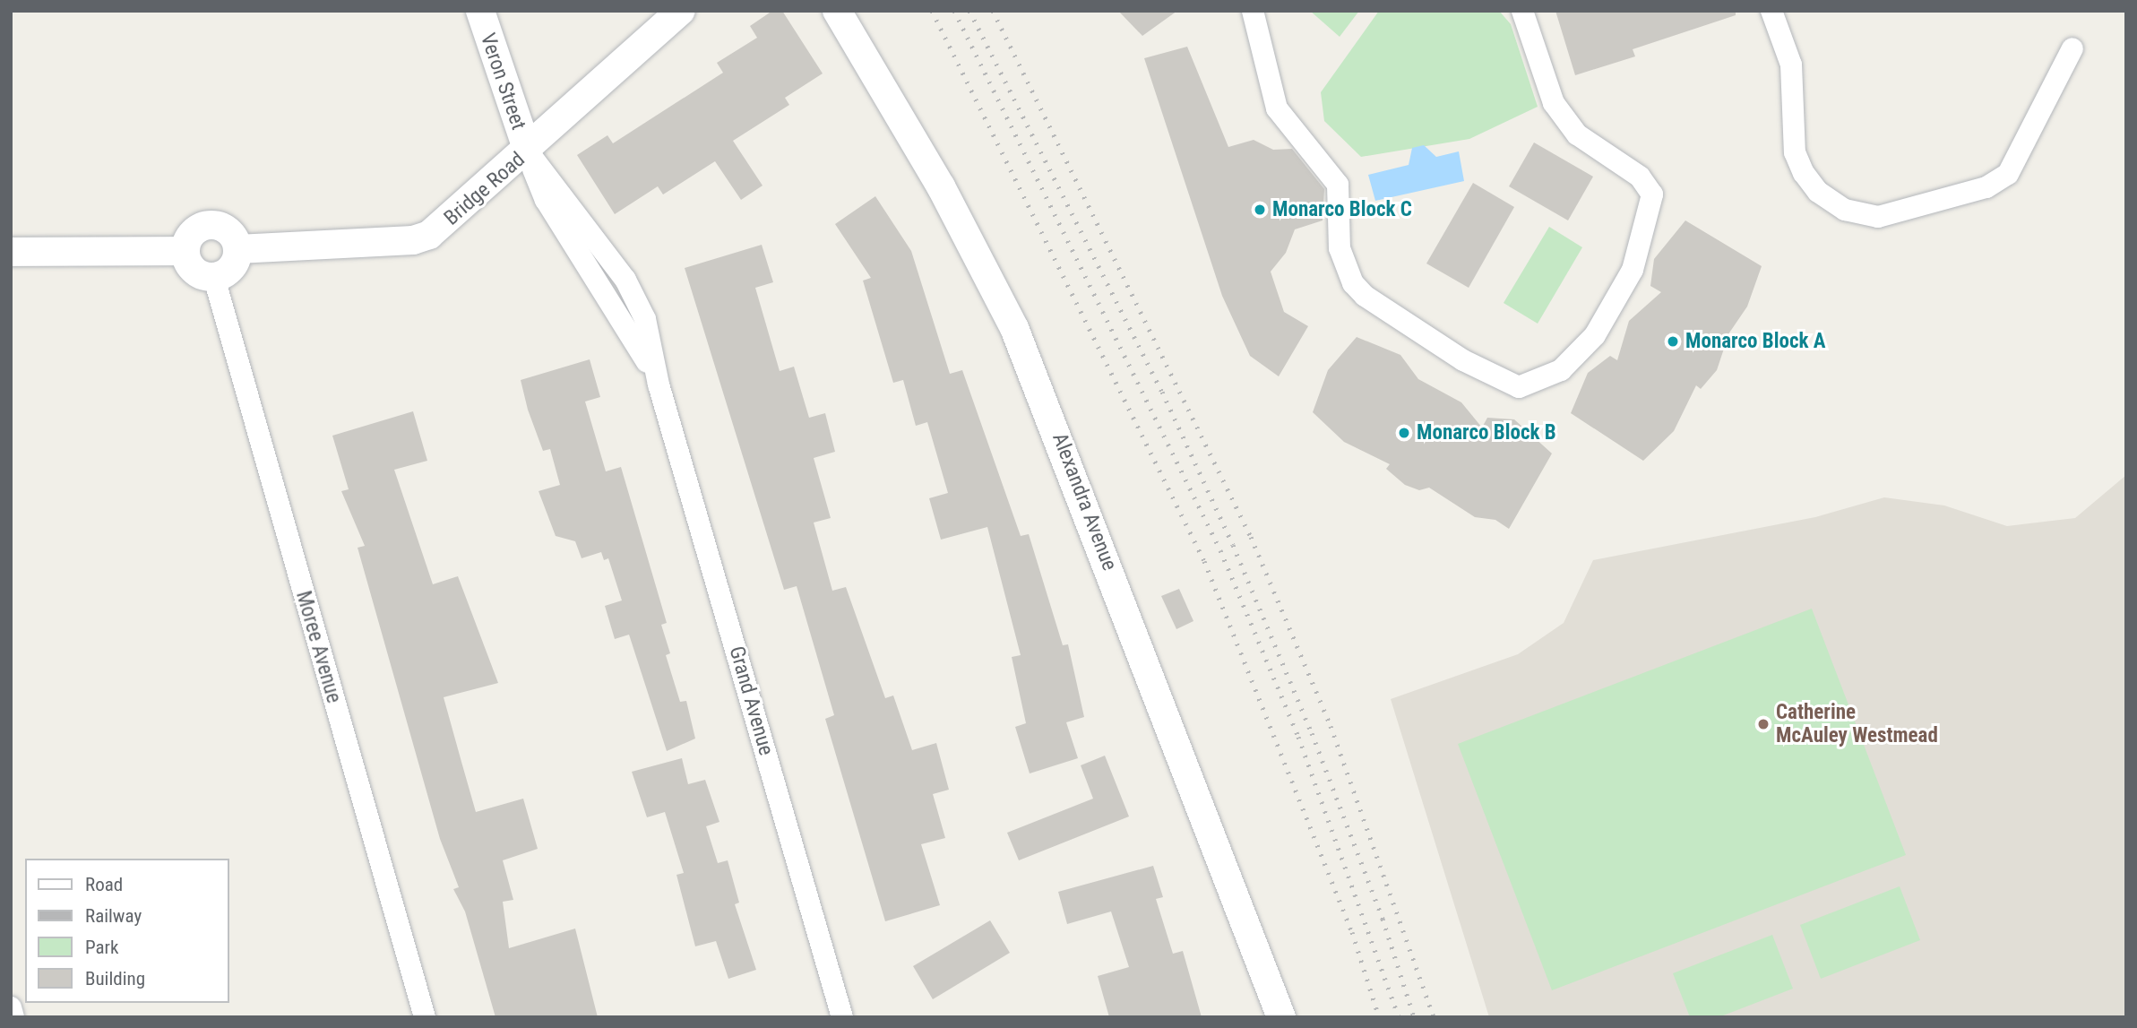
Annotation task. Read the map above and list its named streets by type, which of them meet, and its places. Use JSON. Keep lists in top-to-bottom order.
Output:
{
  "streets": {
    "street": [
      "Veron Street",
      "Bridge Road",
      "Alexandra Avenue",
      "Moree Avenue",
      "Grand Avenue"
    ]
  },
  "crossings": [
    ["Veron Street", "Bridge Road"],
    ["Veron Street", "Grand Avenue"],
    ["Bridge Road", "Moree Avenue"],
    ["Bridge Road", "Grand Avenue"]
  ],
  "places": [
    "Monarco Block C",
    "Monarco Block A",
    "Monarco Block B",
    "Catherine McAuley Westmead"
  ],
  "legend": [
    "Road",
    "Railway",
    "Park",
    "Building"
  ]
}
